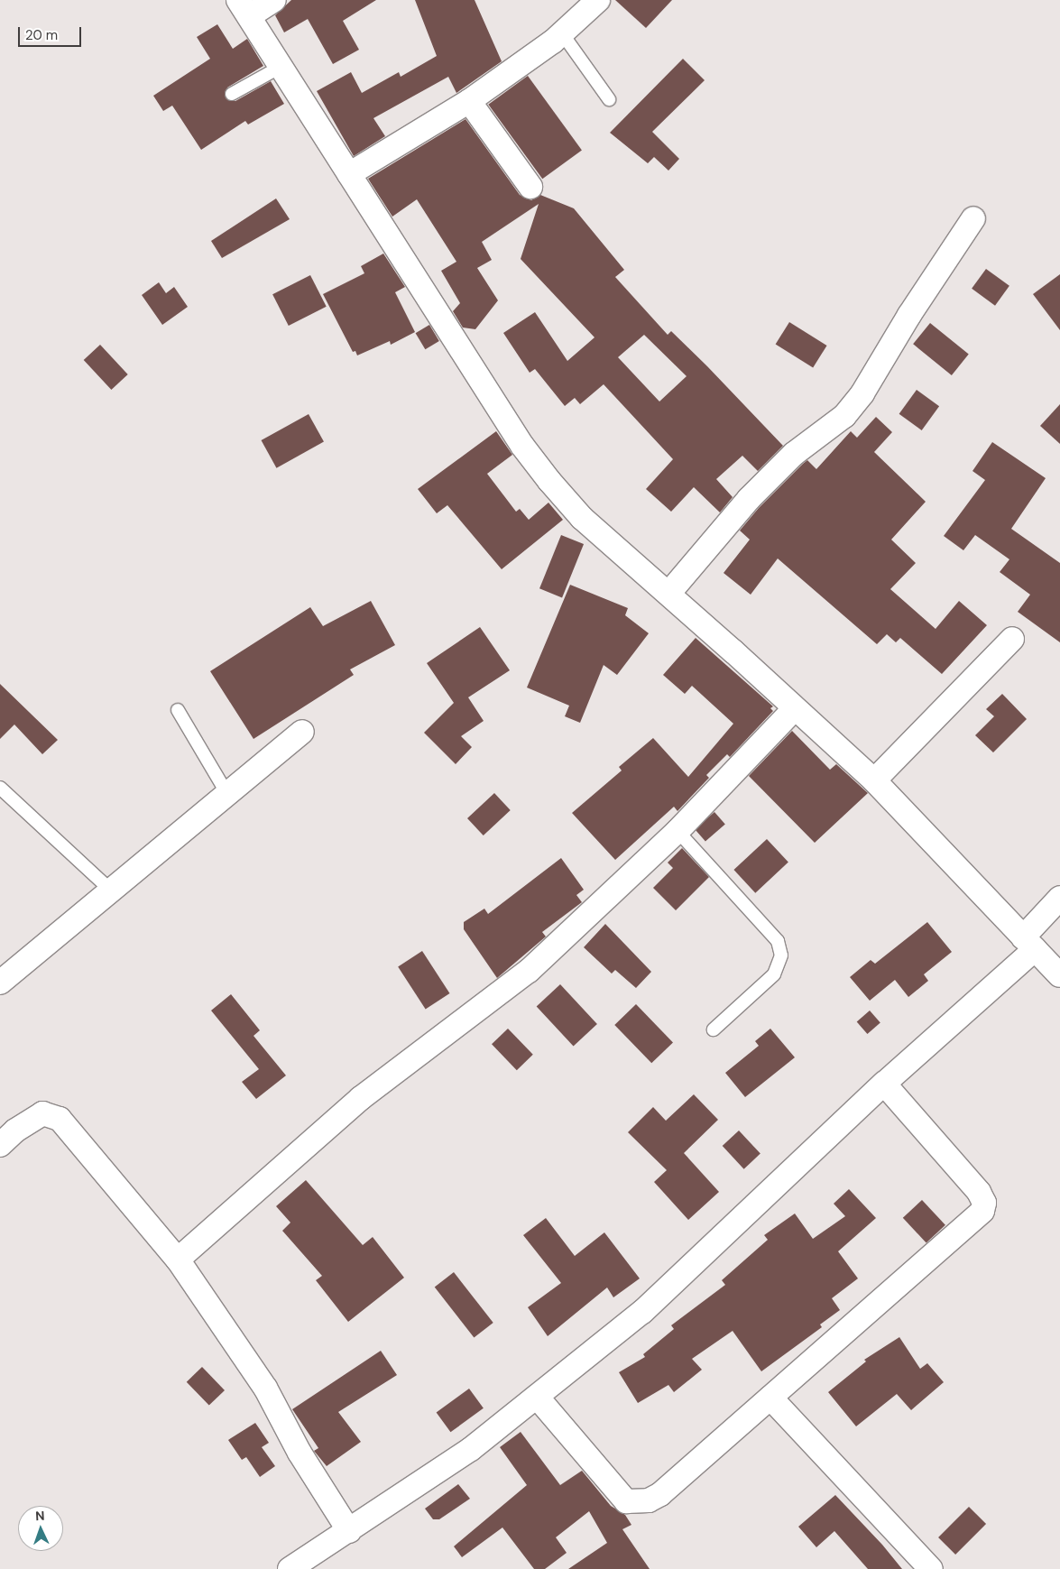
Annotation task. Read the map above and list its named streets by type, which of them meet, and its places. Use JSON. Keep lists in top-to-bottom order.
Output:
{
  "scale_bar": "20 m",
  "north": "top"
}
